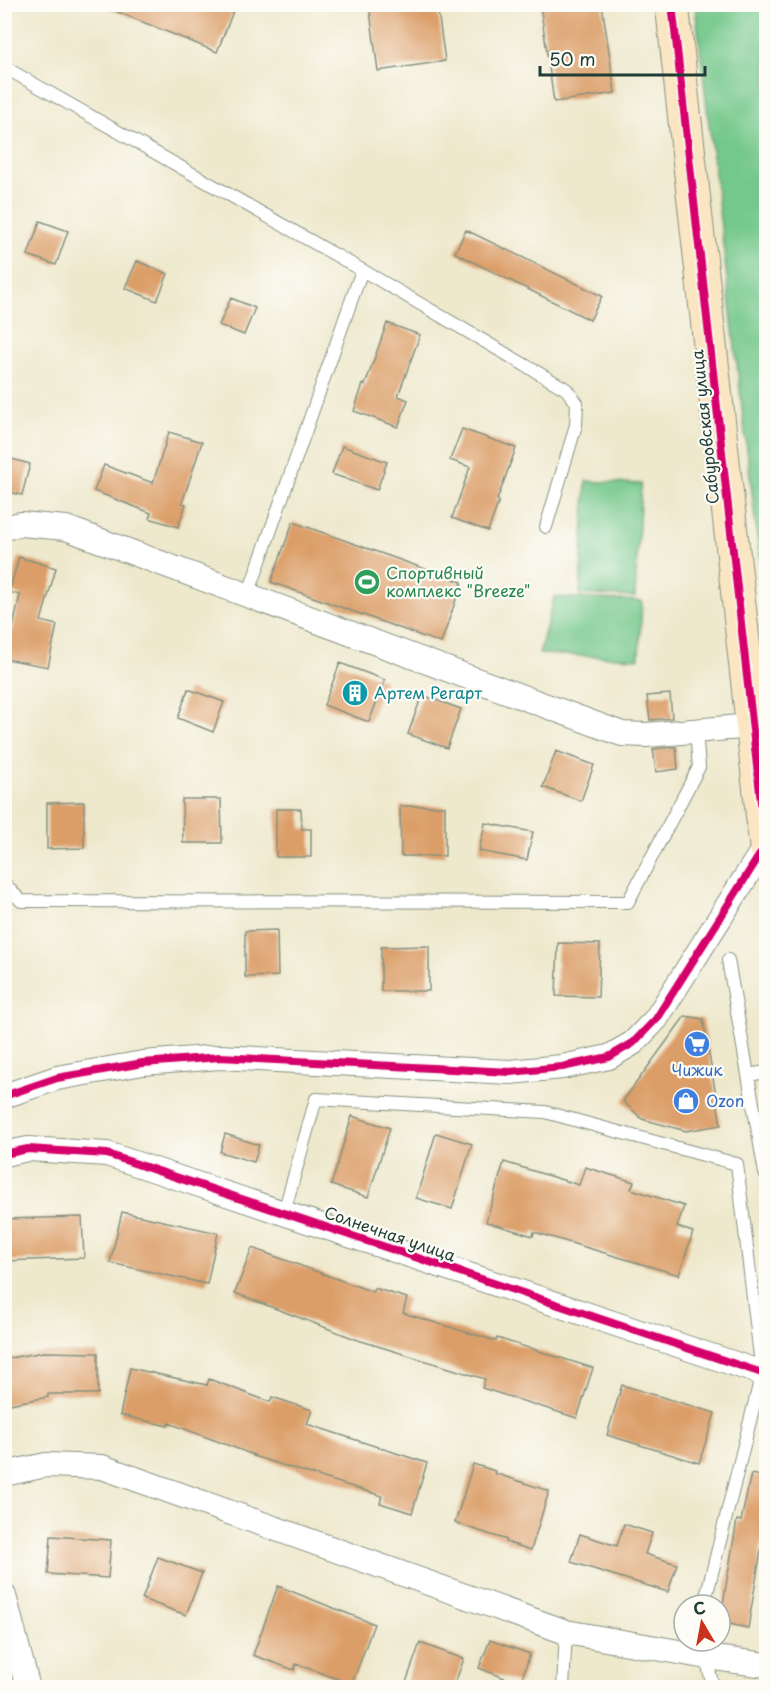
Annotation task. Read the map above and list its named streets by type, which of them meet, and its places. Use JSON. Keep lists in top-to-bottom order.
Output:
{
  "streets": {
    "street": ["Сабуровская улица", "Солнечная улица"]
  },
  "places": {
    "sports": ["Спортивный комплекс \"Breeze\""],
    "building": ["Артем Регарт"],
    "supermarket": ["Чижик"],
    "shop": ["Ozon"]
  },
  "scale_bar": "50 m",
  "north": "top"
}
